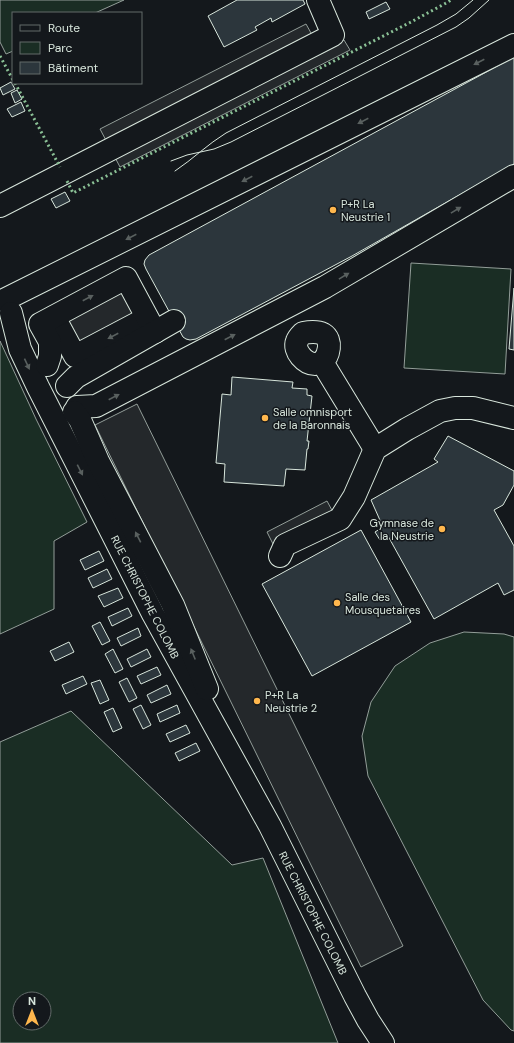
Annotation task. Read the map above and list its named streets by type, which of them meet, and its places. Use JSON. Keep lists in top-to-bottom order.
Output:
{
  "streets": {
    "street": ["RUE CHRISTOPHE COLOMB"]
  },
  "places": [
    "P+R La Neustrie 1",
    "Salle omnisport de la Baronnais",
    "Gymnase de la Neustrie",
    "Salle des Mousquetaires",
    "P+R La Neustrie 2"
  ],
  "legend": ["Route", "Parc", "Bâtiment"],
  "north": "top"
}
